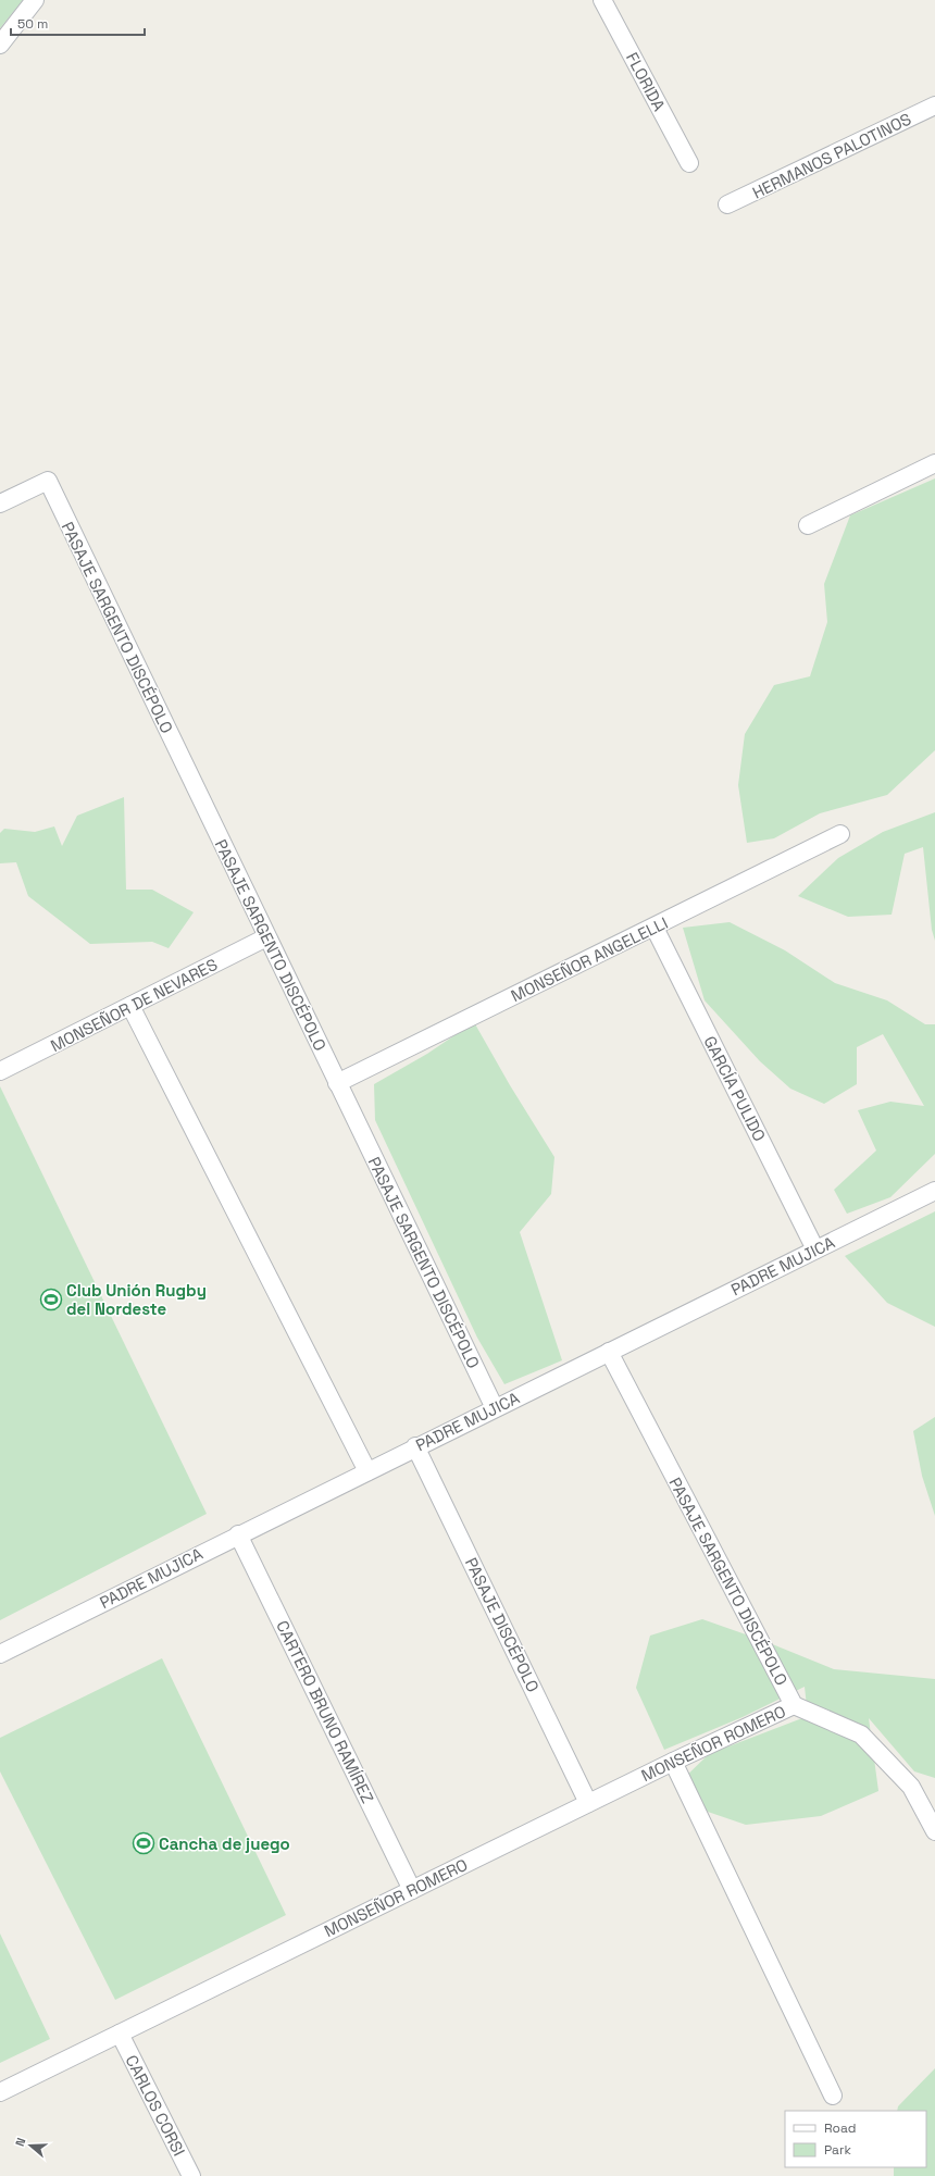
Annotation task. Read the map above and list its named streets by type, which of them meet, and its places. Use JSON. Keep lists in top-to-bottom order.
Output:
{
  "streets": {
    "street": [
      "FLORIDA",
      "HERMANOS PALOTINOS",
      "PASAJE SARGENTO DISCÉPOLO",
      "MONSEÑOR ANGELELLI",
      "MONSEÑOR DE NEVARES",
      "GARCÍA PULIDO",
      "PADRE MUJICA",
      "PASAJE DISCÉPOLO",
      "CARTERO BRUNO RAMÍREZ",
      "MONSEÑOR ROMERO",
      "CARLOS CORSI"
    ]
  },
  "crossings": [
    ["PASAJE SARGENTO DISCÉPOLO", "MONSEÑOR ANGELELLI"],
    ["PASAJE SARGENTO DISCÉPOLO", "MONSEÑOR DE NEVARES"],
    ["PASAJE SARGENTO DISCÉPOLO", "PADRE MUJICA"],
    ["PASAJE SARGENTO DISCÉPOLO", "MONSEÑOR ROMERO"],
    ["MONSEÑOR ANGELELLI", "GARCÍA PULIDO"],
    ["GARCÍA PULIDO", "PADRE MUJICA"],
    ["PADRE MUJICA", "PASAJE DISCÉPOLO"],
    ["PADRE MUJICA", "CARTERO BRUNO RAMÍREZ"],
    ["PASAJE DISCÉPOLO", "MONSEÑOR ROMERO"],
    ["CARTERO BRUNO RAMÍREZ", "MONSEÑOR ROMERO"],
    ["MONSEÑOR ROMERO", "CARLOS CORSI"]
  ],
  "places": {
    "sports": ["Club Unión Rugby del Nordeste", "Cancha de juego"]
  },
  "legend": ["Road", "Park"],
  "scale_bar": "50 m",
  "north": "left"
}
